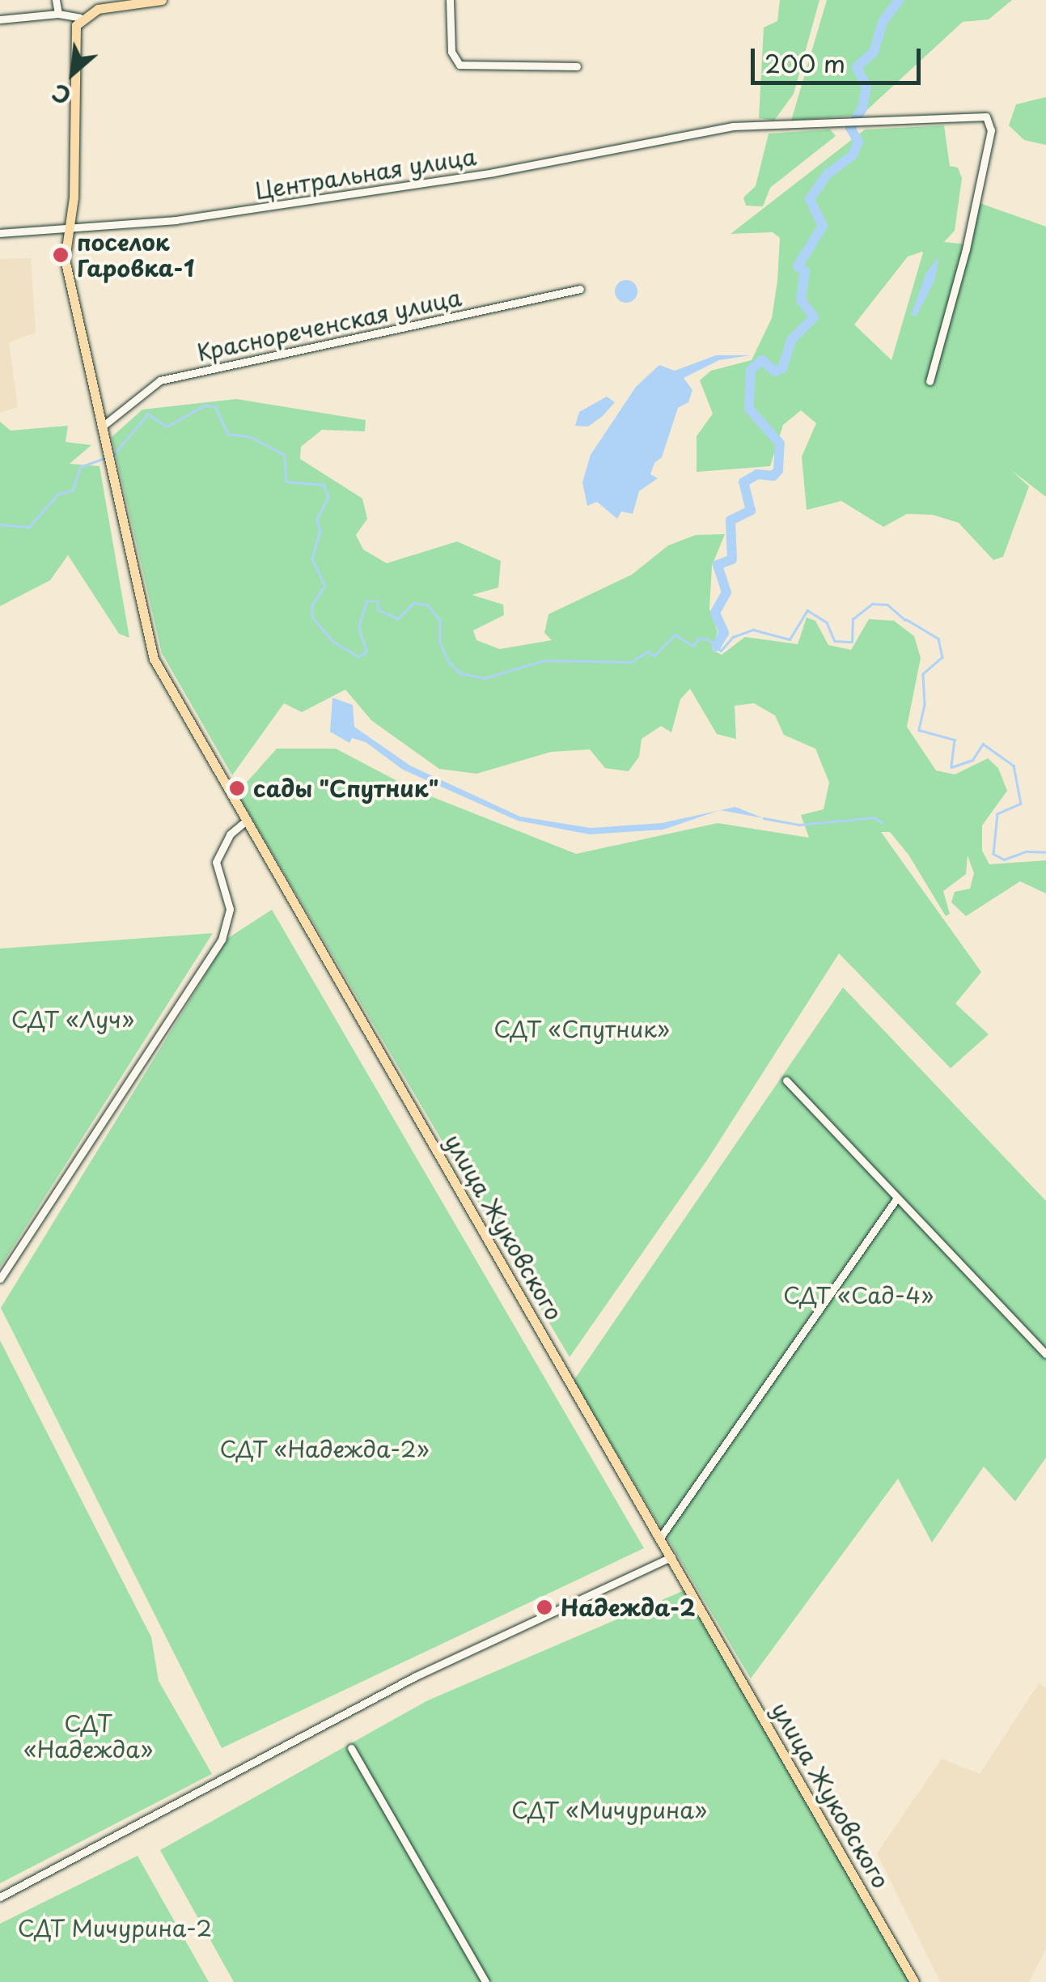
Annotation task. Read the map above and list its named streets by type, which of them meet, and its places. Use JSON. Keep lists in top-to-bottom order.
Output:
{
  "streets": {
    "main road": ["улица Жуковского"],
    "street": ["Центральная улица", "Краснореченская улица"]
  },
  "crossings": [
    ["Центральная улица", "улица Жуковского"],
    ["Краснореченская улица", "улица Жуковского"]
  ],
  "parks": [
    "СДТ «Луч»",
    "СДТ «Спутник»",
    "СДТ «Сад-4»",
    "СДТ «Надежда-2»",
    "СДТ «Надежда»",
    "СДТ «Мичурина»",
    "СДТ Мичурина-2"
  ],
  "places": ["поселок Гаровка-1", "сады \"Спутник\"", "Надежда-2"],
  "scale_bar": "200 m",
  "north": "bottom left"
}
